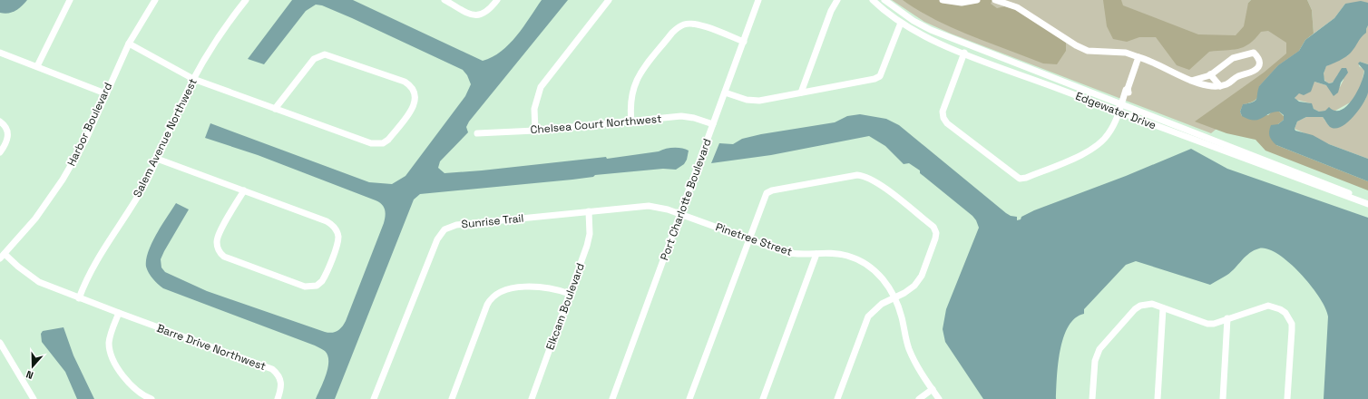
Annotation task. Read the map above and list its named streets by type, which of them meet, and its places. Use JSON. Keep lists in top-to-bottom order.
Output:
{
  "streets": {
    "street": [
      "Edgewater Drive",
      "Harbor Boulevard",
      "Chelsea Court Northwest",
      "Salem Avenue Northwest",
      "Port Charlotte Boulevard",
      "Sunrise Trail",
      "Pinetree Street",
      "Elkcam Boulevard",
      "Barre Drive Northwest"
    ]
  },
  "crossings": [
    ["Harbor Boulevard", "Barre Drive Northwest"],
    ["Chelsea Court Northwest", "Port Charlotte Boulevard"],
    ["Salem Avenue Northwest", "Barre Drive Northwest"],
    ["Port Charlotte Boulevard", "Sunrise Trail"],
    ["Port Charlotte Boulevard", "Pinetree Street"],
    ["Sunrise Trail", "Pinetree Street"],
    ["Sunrise Trail", "Elkcam Boulevard"]
  ],
  "north": "bottom"
}
